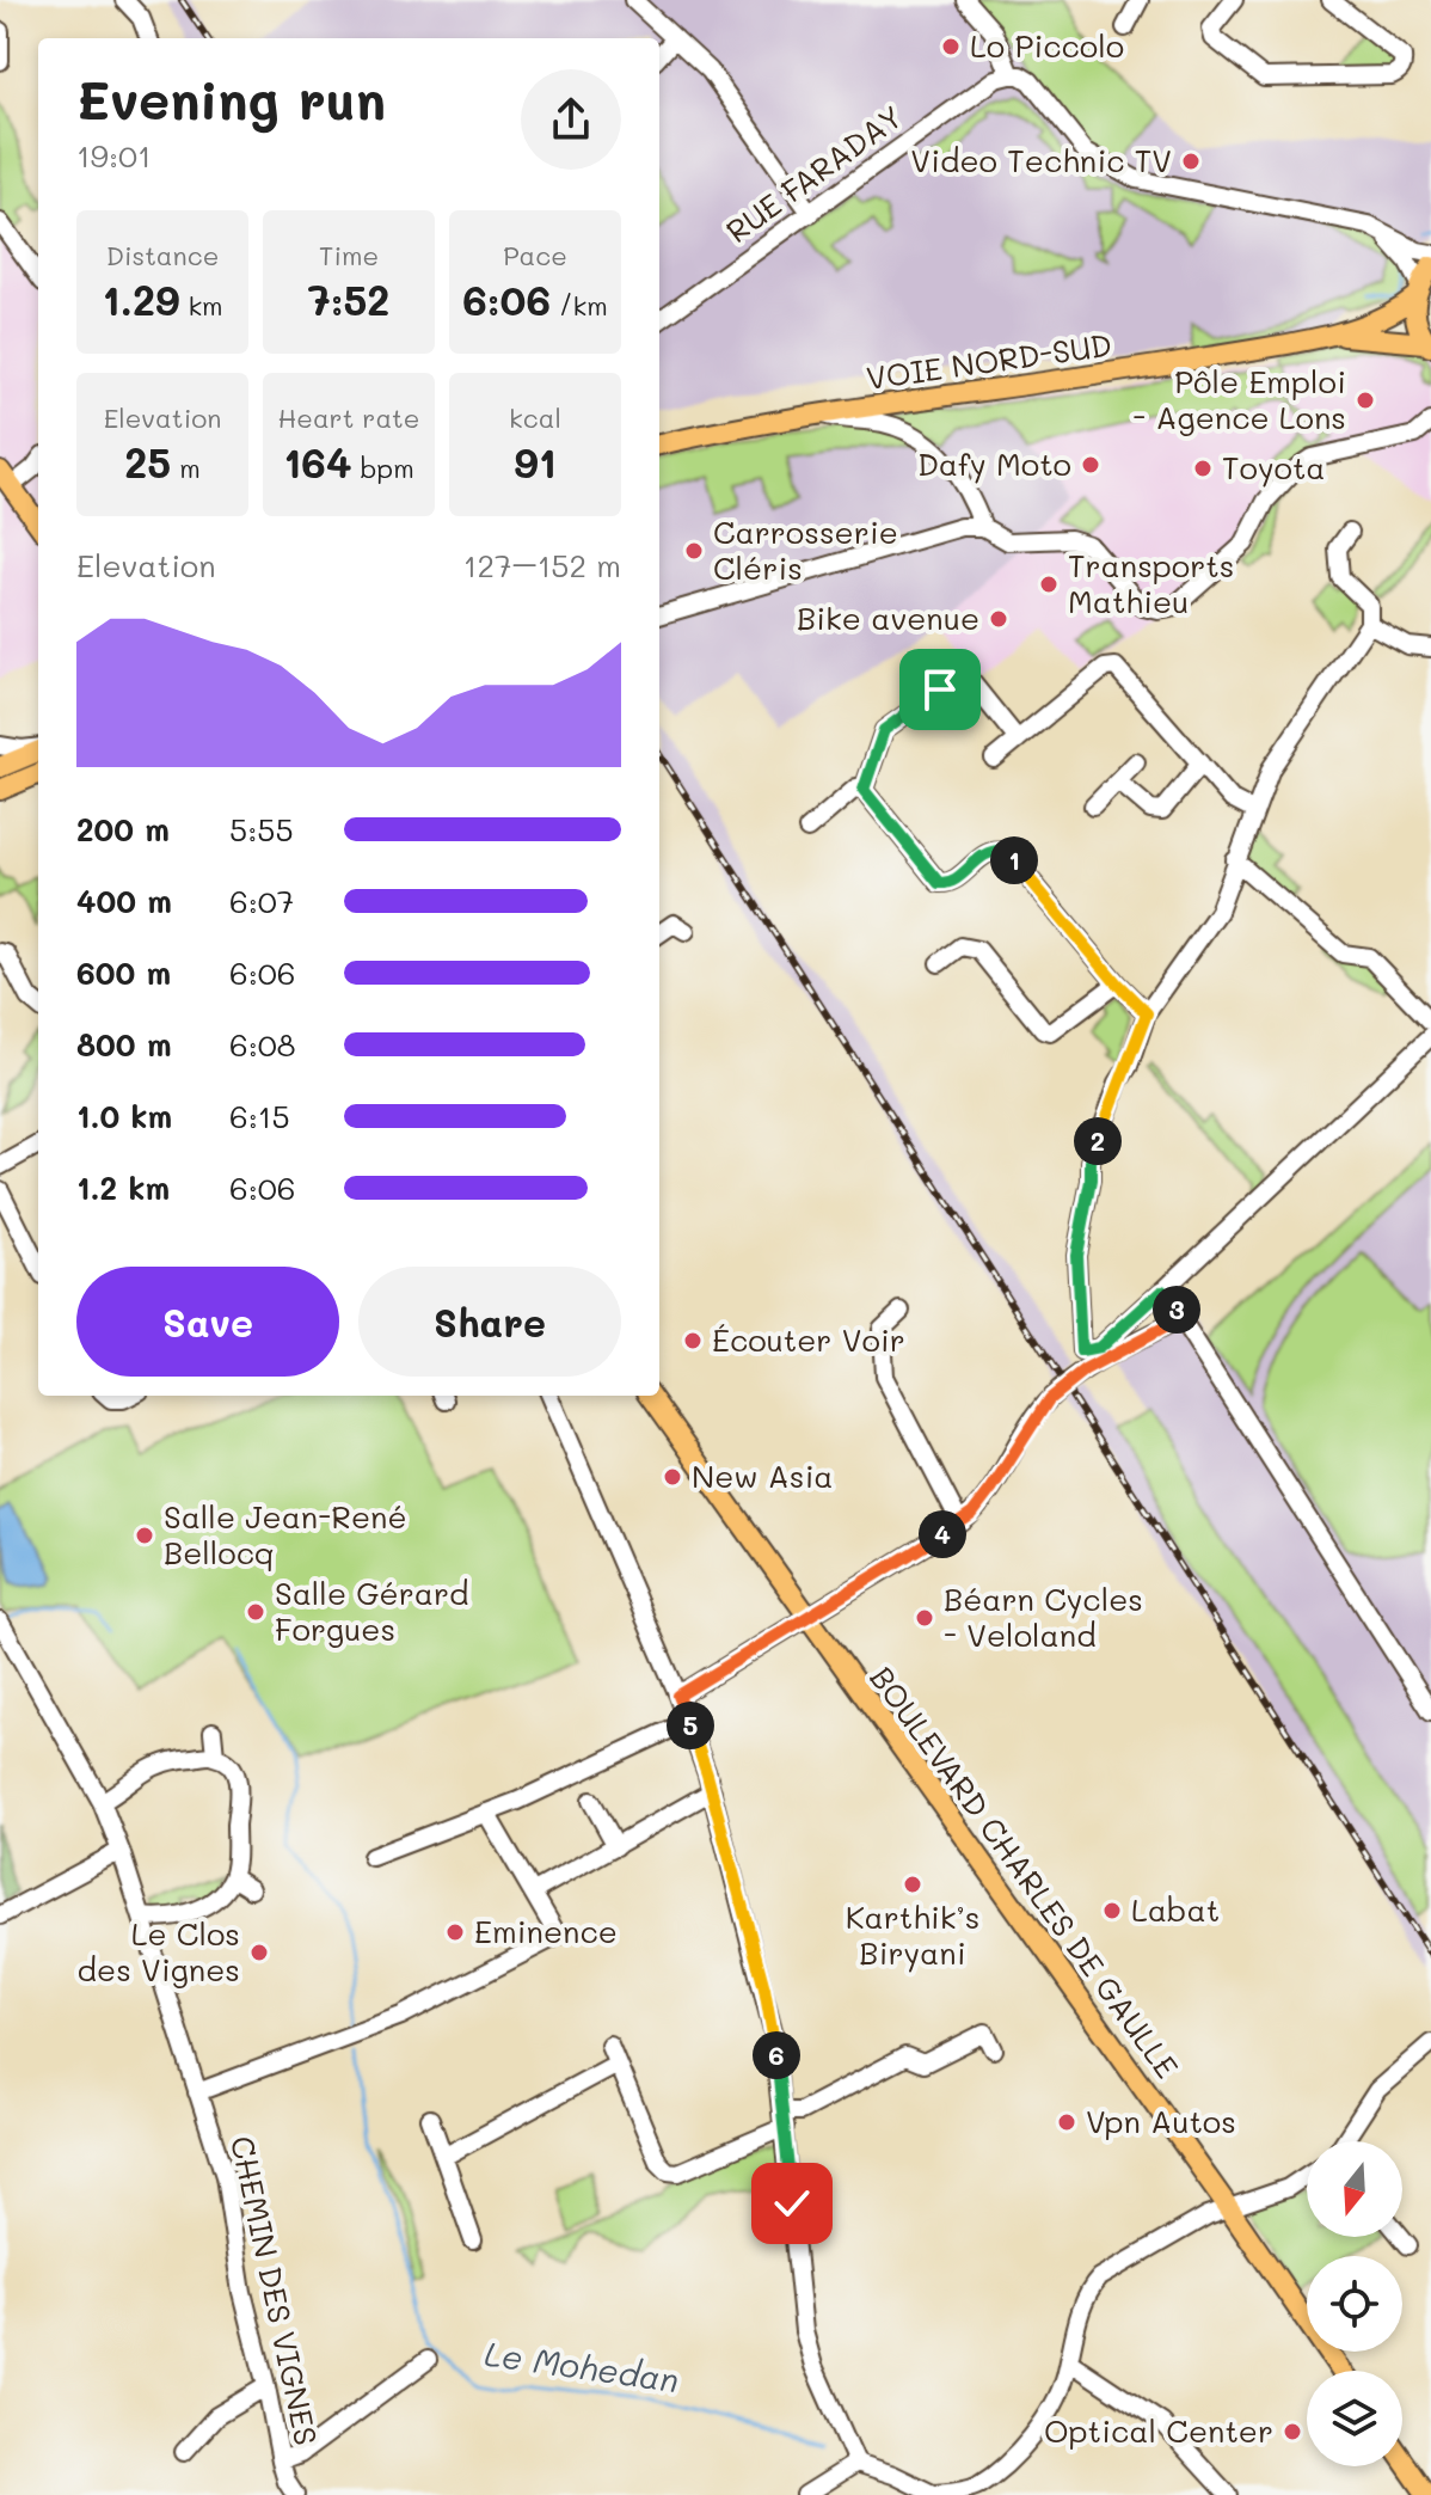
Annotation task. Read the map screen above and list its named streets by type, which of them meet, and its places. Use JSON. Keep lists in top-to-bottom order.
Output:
{
  "streets": {
    "main road": ["VOIE NORD-SUD", "BOULEVARD CHARLES DE GAULLE"],
    "street": ["RUE FARADAY", "CHEMIN DES VIGNES"]
  },
  "water": ["Le Mohedan"],
  "places": [
    "Lo Piccolo",
    "Video Technic TV",
    "Pôle Emploi - Agence Lons",
    "Dafy Moto",
    "Toyota",
    "Carrosserie Cléris",
    "Transports Mathieu",
    "Bike avenue",
    "Écouter Voir",
    "New Asia",
    "Salle Jean-René Bellocq",
    "Salle Gérard Forgues",
    "Béarn Cycles - Veloland",
    "Karthik’s Biryani",
    "Labat",
    "Eminence",
    "Le Clos des Vignes",
    "Vpn Autos",
    "Optical Center"
  ],
  "north": "bottom",
  "page": {
    "heading": ["Evening run", "19:01"],
    "stats": [
      ["Distance", "1.29 km"],
      ["Time", "7:52"],
      ["Pace", "6:06 /km"],
      ["Elevation", "25 m"],
      ["Heart rate", "164 bpm"],
      ["kcal", "91"]
    ],
    "chart": ["Elevation", "127–152 m"],
    "list": [
      {
        "name": "200 m",
        "note": "5:55"
      },
      {
        "name": "400 m",
        "note": "6:07"
      },
      {
        "name": "600 m",
        "note": "6:06"
      },
      {
        "name": "800 m",
        "note": "6:08"
      },
      {
        "name": "1.0 km",
        "note": "6:15"
      },
      {
        "name": "1.2 km",
        "note": "6:06"
      }
    ],
    "pins": [
      "1",
      "2",
      "3",
      "4",
      "5",
      "6"
    ],
    "buttons": ["Save", "Share"]
  }
}
